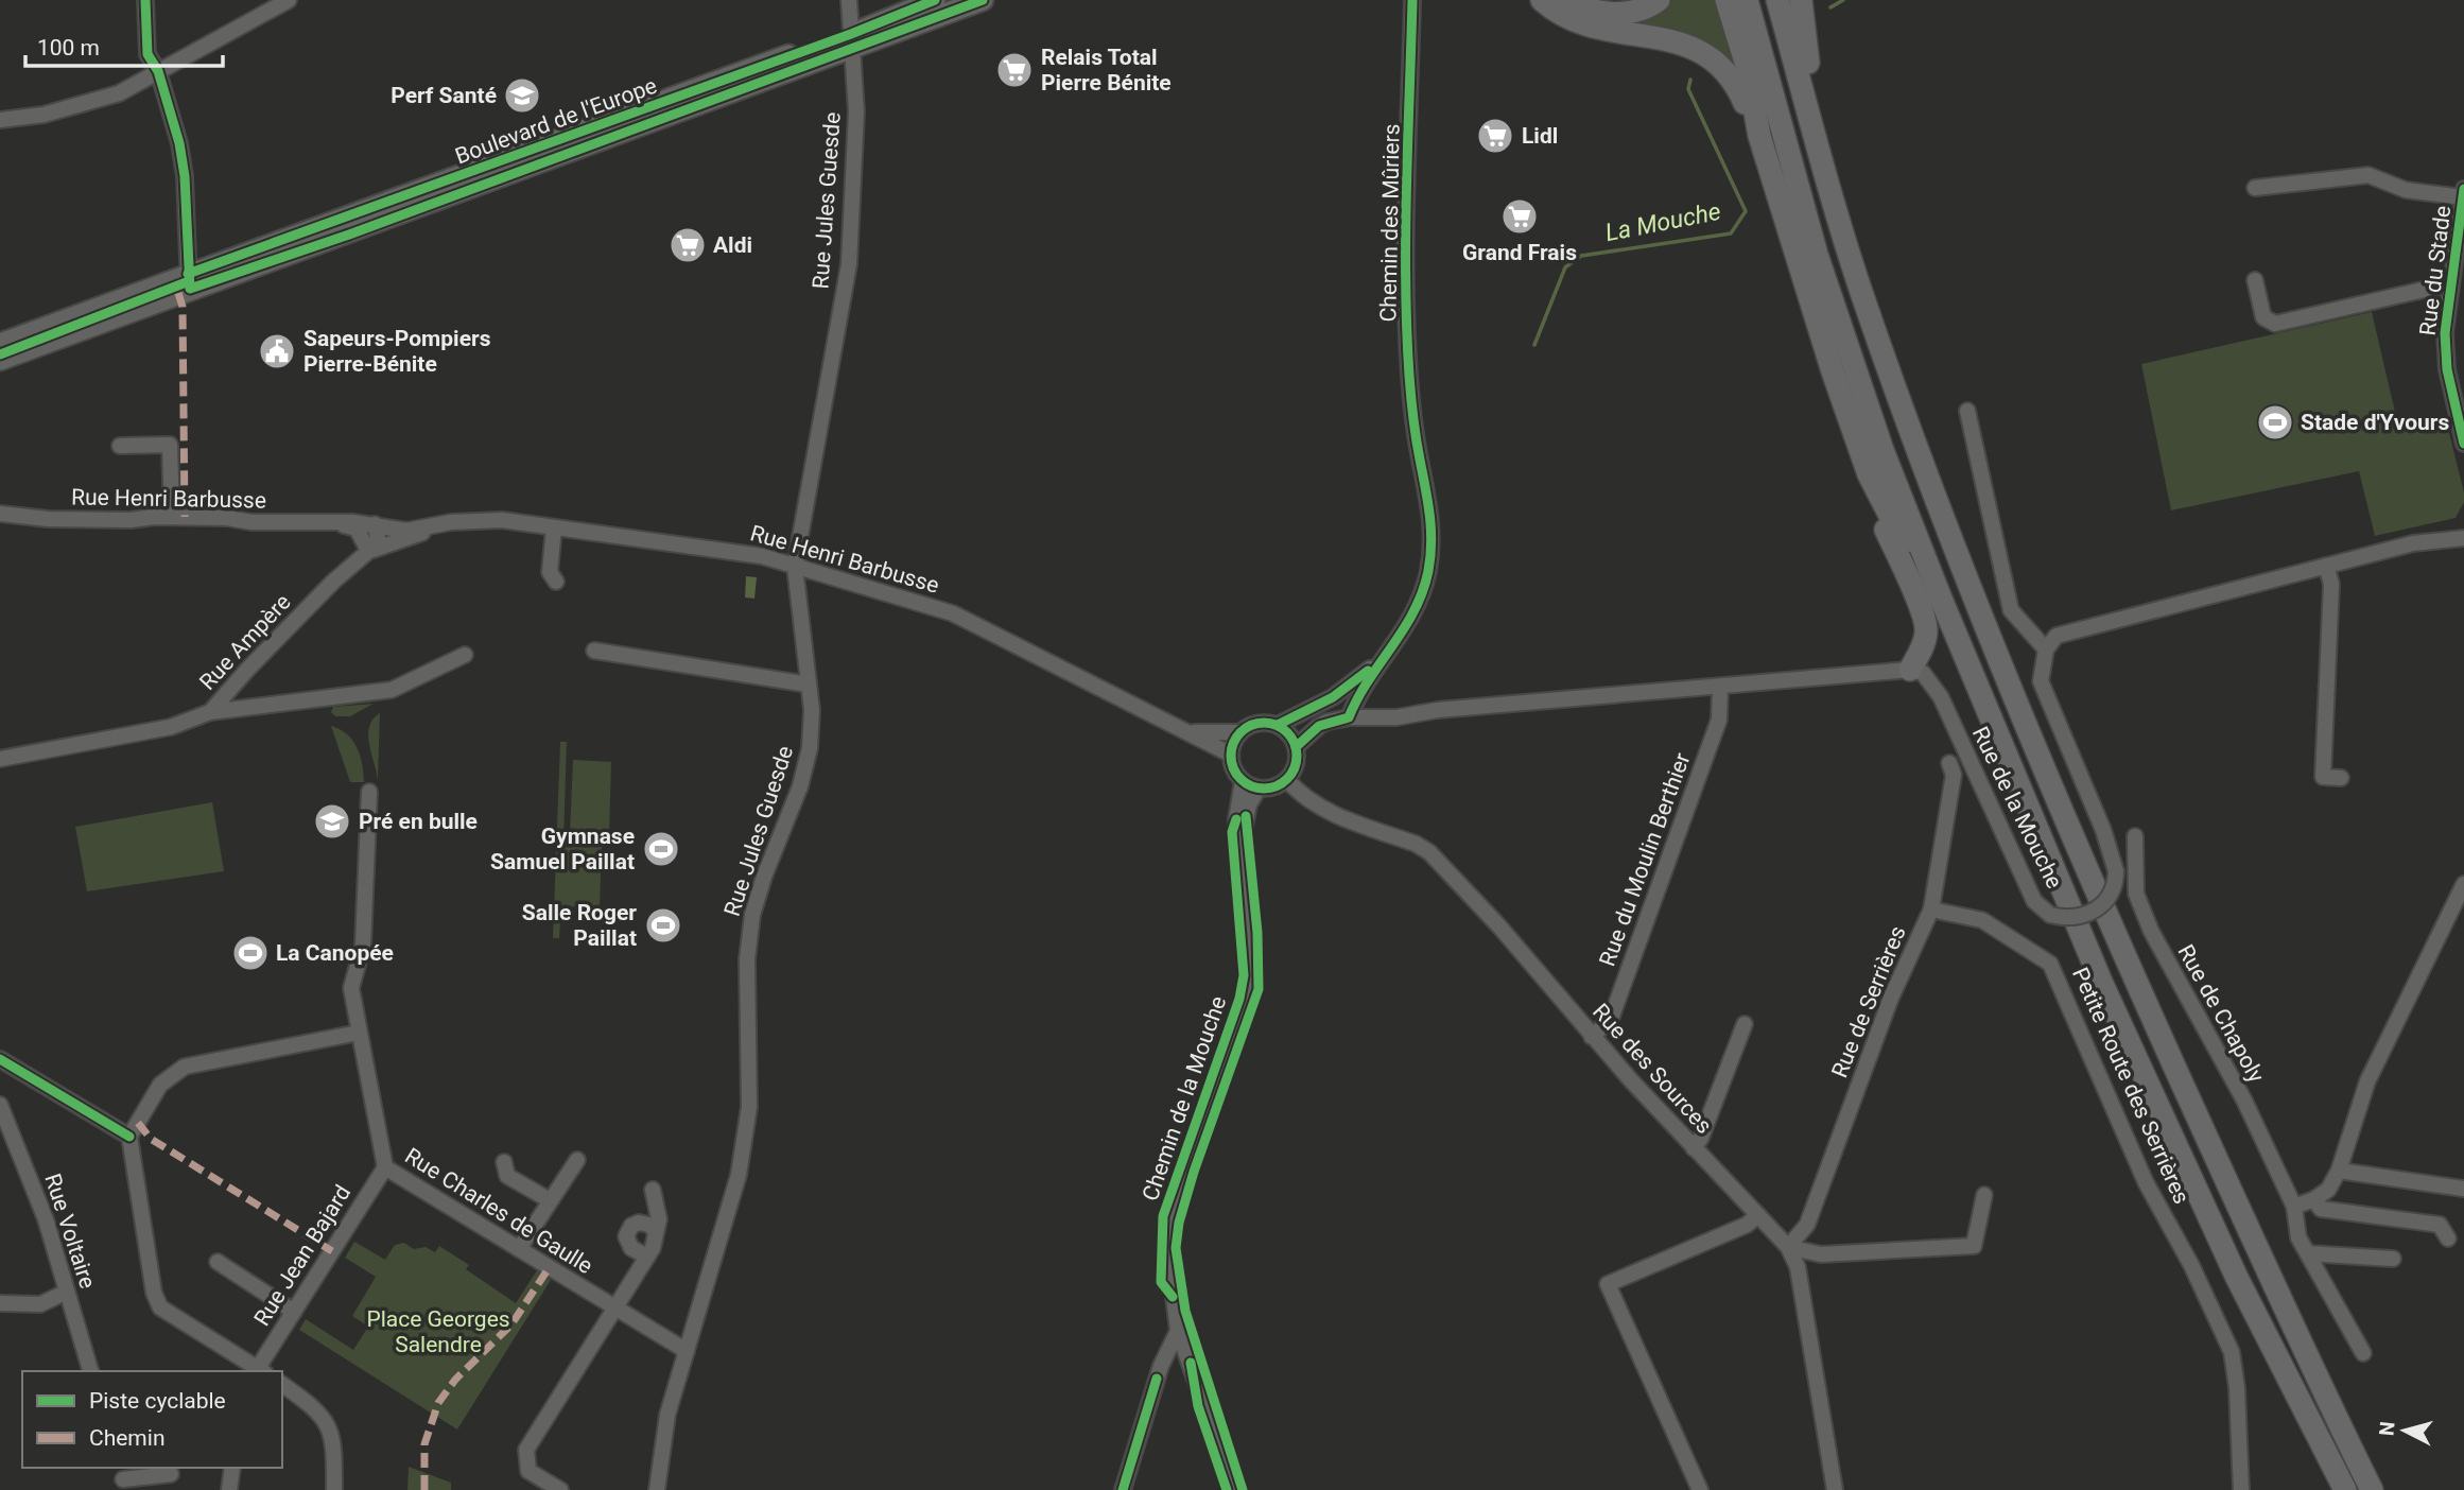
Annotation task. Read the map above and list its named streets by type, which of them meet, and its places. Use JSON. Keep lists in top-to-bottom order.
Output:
{
  "streets": {
    "main road": ["Boulevard de l'Europe"],
    "street": [
      "Rue Jules Guesde",
      "Chemin des Mûriers",
      "Rue du Stade",
      "Rue Henri Barbusse",
      "Rue Ampère",
      "Rue de la Mouche",
      "Rue du Moulin Berthier",
      "Rue de Serrières",
      "Rue de Chapoly",
      "Rue des Sources",
      "Petite Route des Serrières",
      "Chemin de la Mouche",
      "Rue Charles de Gaulle",
      "Rue Voltaire",
      "Rue Jean Bajard"
    ]
  },
  "crossings": [
    ["Boulevard de l'Europe", "Rue Jules Guesde"],
    ["Rue Jules Guesde", "Rue Henri Barbusse"],
    ["Rue Jules Guesde", "Rue Charles de Gaulle"],
    ["Chemin des Mûriers", "Rue Henri Barbusse"],
    ["Chemin des Mûriers", "Rue des Sources"],
    ["Chemin des Mûriers", "Chemin de la Mouche"],
    ["Rue Henri Barbusse", "Rue Ampère"],
    ["Rue Henri Barbusse", "Rue des Sources"],
    ["Rue Henri Barbusse", "Chemin de la Mouche"],
    ["Rue du Moulin Berthier", "Rue des Sources"],
    ["Rue de Serrières", "Rue des Sources"],
    ["Rue de Serrières", "Petite Route des Serrières"],
    ["Rue des Sources", "Chemin de la Mouche"],
    ["Rue Charles de Gaulle", "Rue Jean Bajard"]
  ],
  "water": ["La Mouche"],
  "parks": ["Place Georges Salendre"],
  "places": {
    "supermarket": [
      "Relais Total Pierre Bénite",
      "Lidl",
      "Grand Frais",
      "Aldi"
    ],
    "school or university": ["Perf Santé", "Pré en bulle"],
    "public building": ["Sapeurs-Pompiers Pierre-Bénite"],
    "sports": [
      "Stade d'Yvours",
      "Gymnase Samuel Paillat",
      "Salle Roger Paillat",
      "La Canopée"
    ]
  },
  "legend": ["Piste cyclable", "Chemin"],
  "scale_bar": "100 m",
  "north": "left"
}
